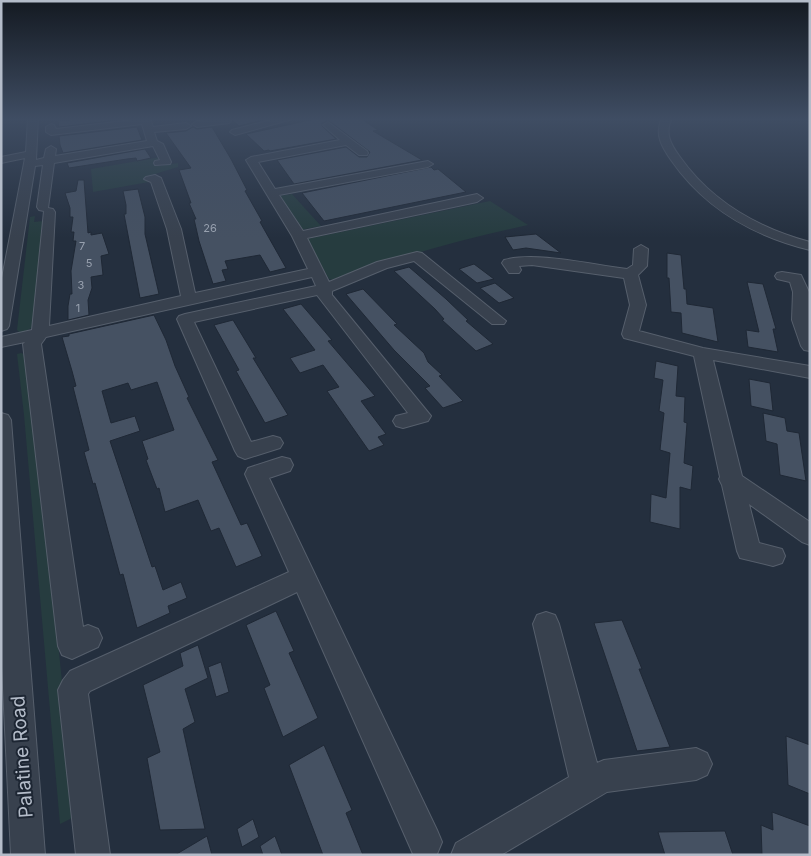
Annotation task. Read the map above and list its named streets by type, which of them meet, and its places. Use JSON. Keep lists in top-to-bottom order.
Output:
{
  "streets": {
    "street": ["Palatine Road"]
  },
  "house_numbers": [
    "26",
    "7",
    "5",
    "3",
    "1"
  ]
}
